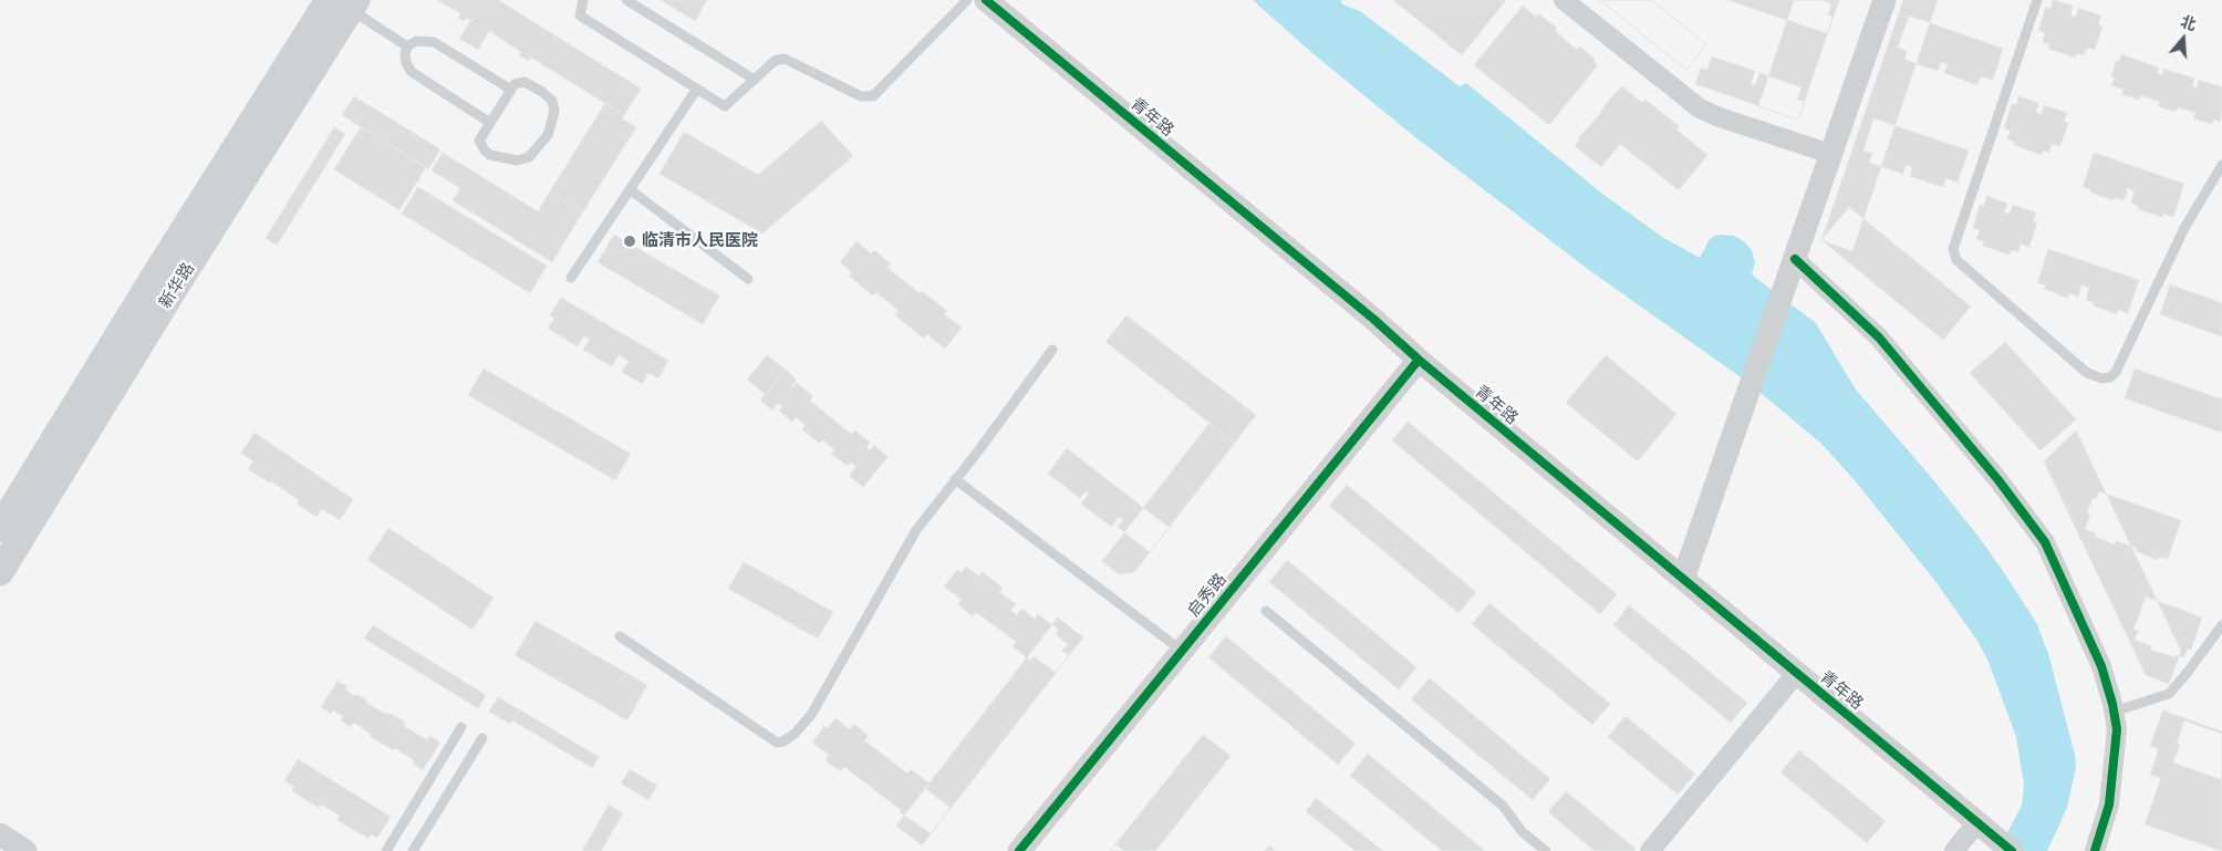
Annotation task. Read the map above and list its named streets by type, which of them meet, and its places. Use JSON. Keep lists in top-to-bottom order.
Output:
{
  "streets": {
    "main road": ["新华路"],
    "street": ["青年路", "启秀路"]
  },
  "crossings": [
    ["青年路", "启秀路"]
  ],
  "places": ["临清市人民医院"],
  "north": "top"
}
